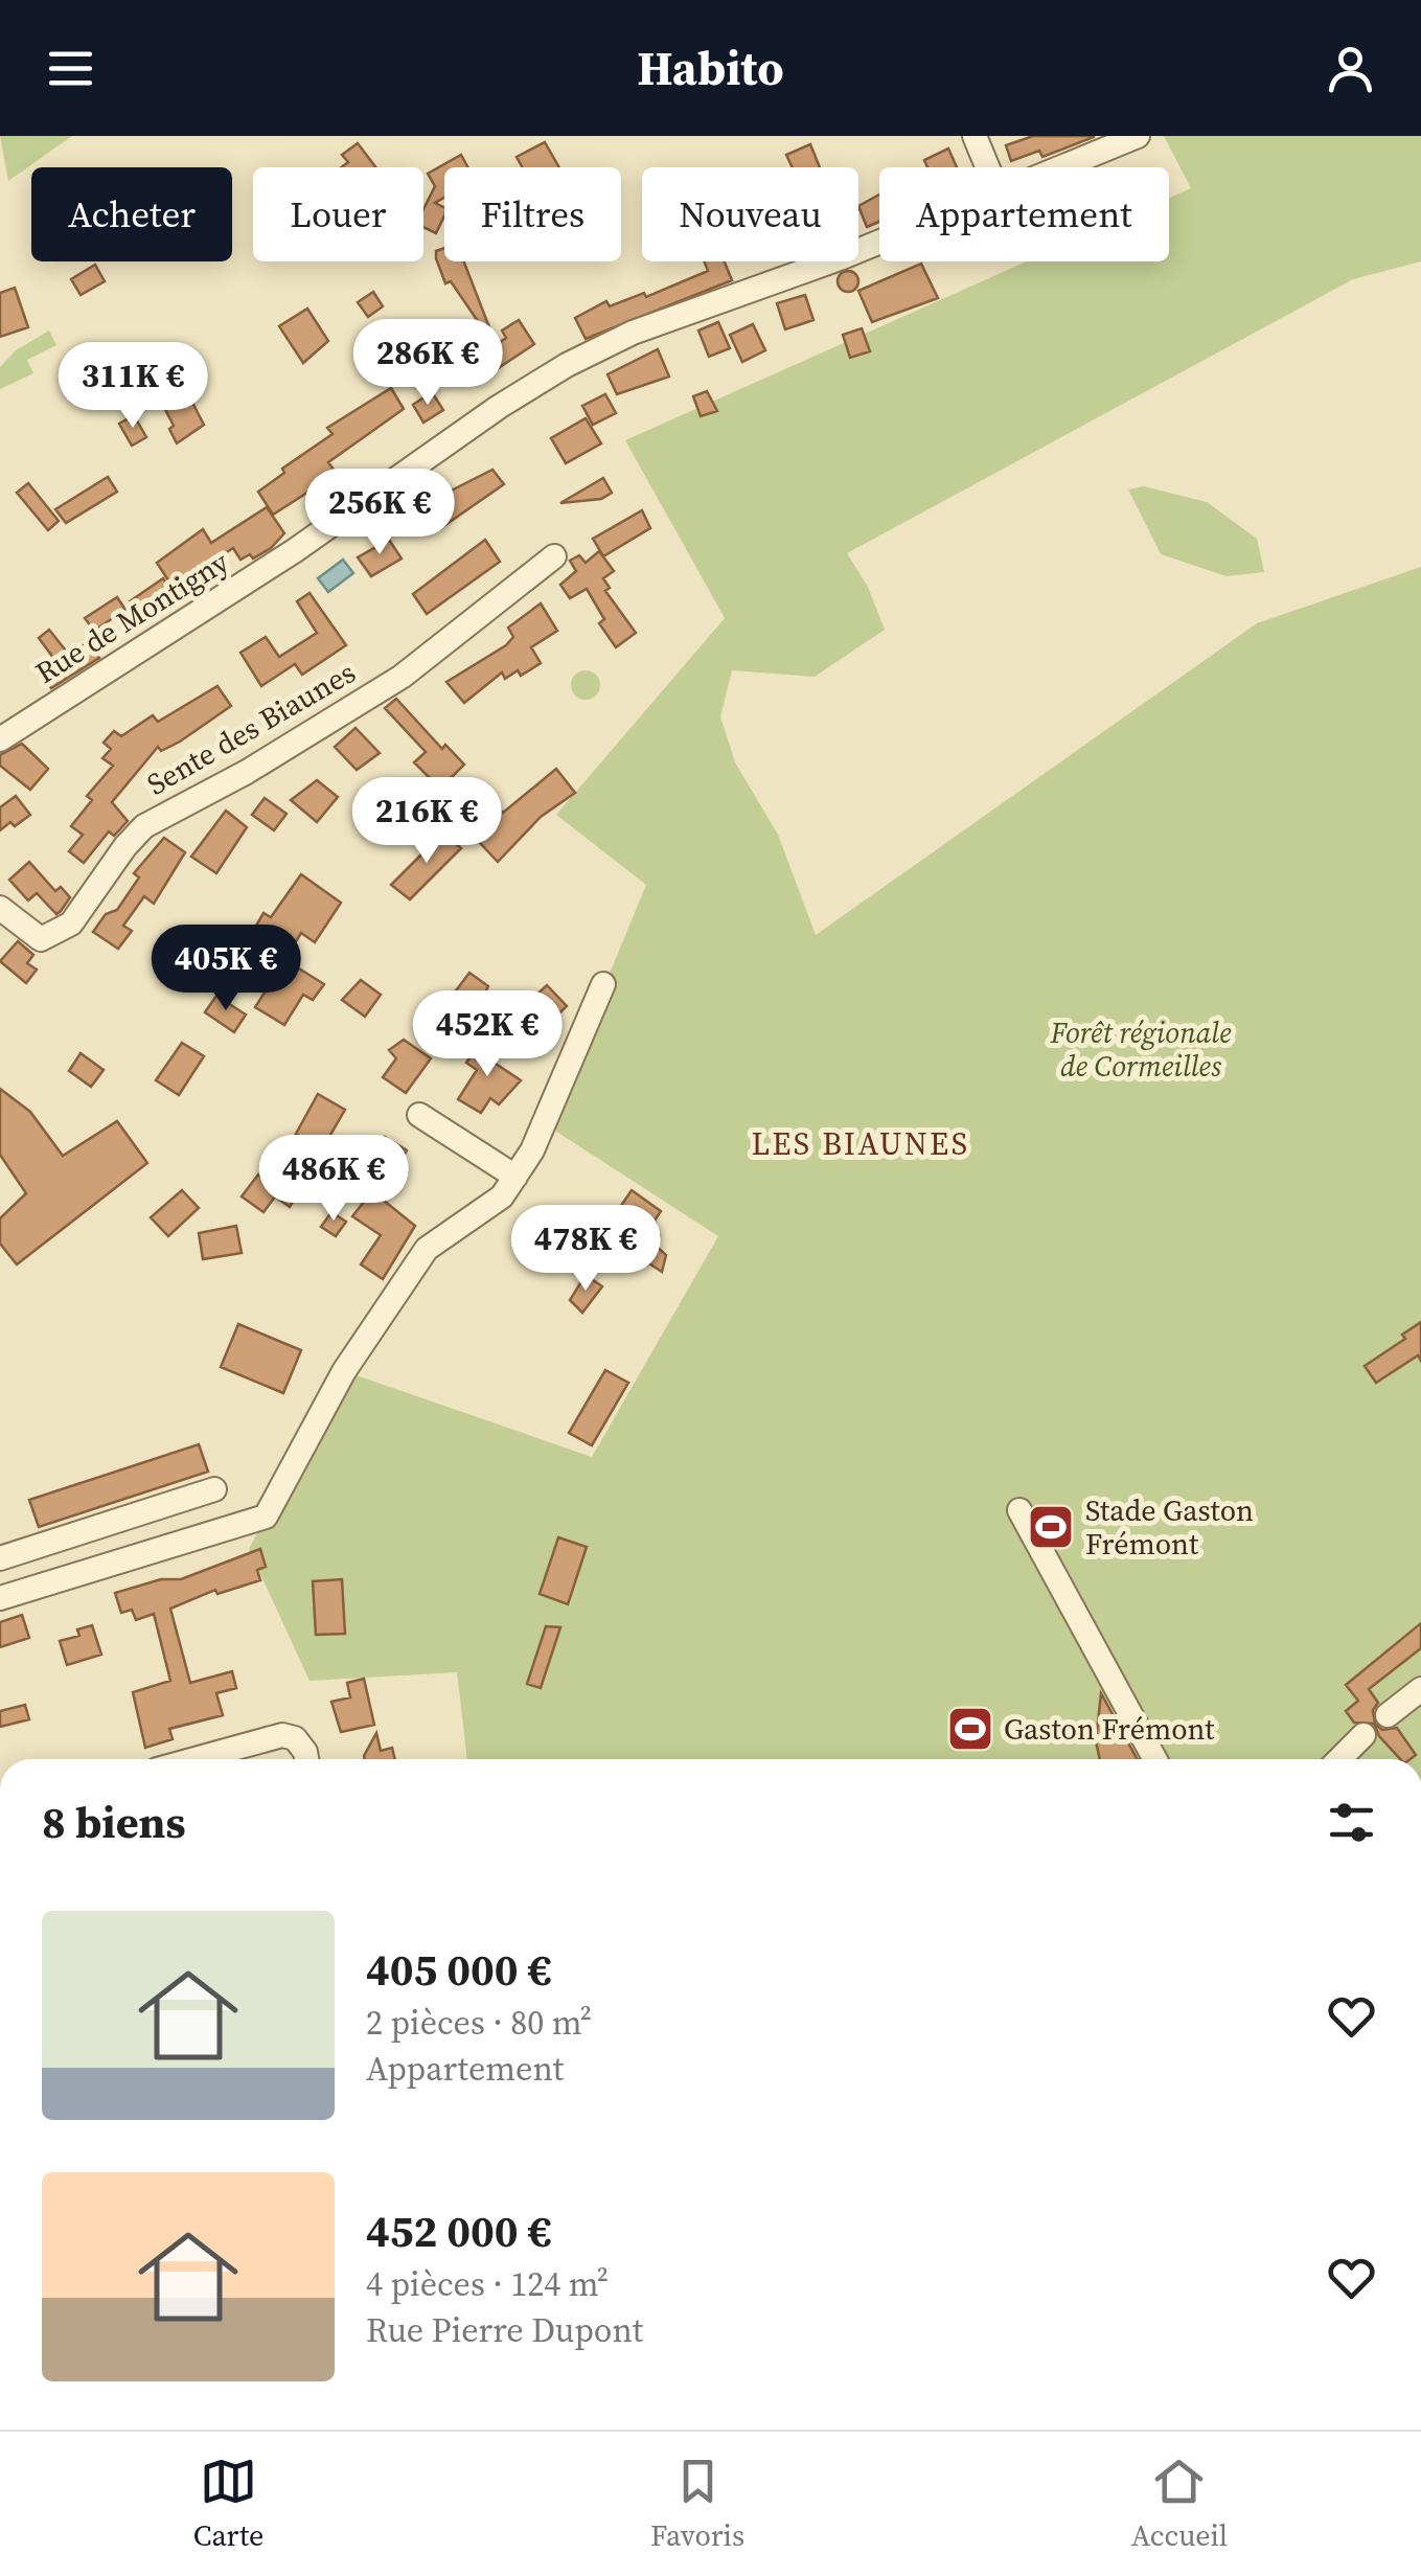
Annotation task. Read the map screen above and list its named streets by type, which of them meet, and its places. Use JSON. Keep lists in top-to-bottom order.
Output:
{
  "streets": {
    "street": ["Rue de Montigny", "Sente des Biaunes"]
  },
  "districts": ["LES BIAUNES"],
  "parks": ["Forêt régionale de Cormeilles"],
  "places": {
    "sports": ["Stade Gaston Frémont", "Gaston Frémont"]
  },
  "page": {
    "header": "Habito",
    "chip": [
      "Acheter",
      "Louer",
      "Filtres",
      "Nouveau",
      "Appartement"
    ],
    "price": [
      "286K €",
      "311K €",
      "256K €",
      "216K €",
      "405K €",
      "452K €",
      "486K €",
      "478K €"
    ],
    "heading": "8 biens",
    "list": [
      {
        "name": "405 000 €",
        "note": "2 pièces · 80 m² · Appartement"
      },
      {
        "name": "452 000 €",
        "note": "4 pièces · 124 m² · Rue Pierre Dupont"
      }
    ],
    "tabs": ["Carte", "Favoris", "Accueil"]
  }
}
